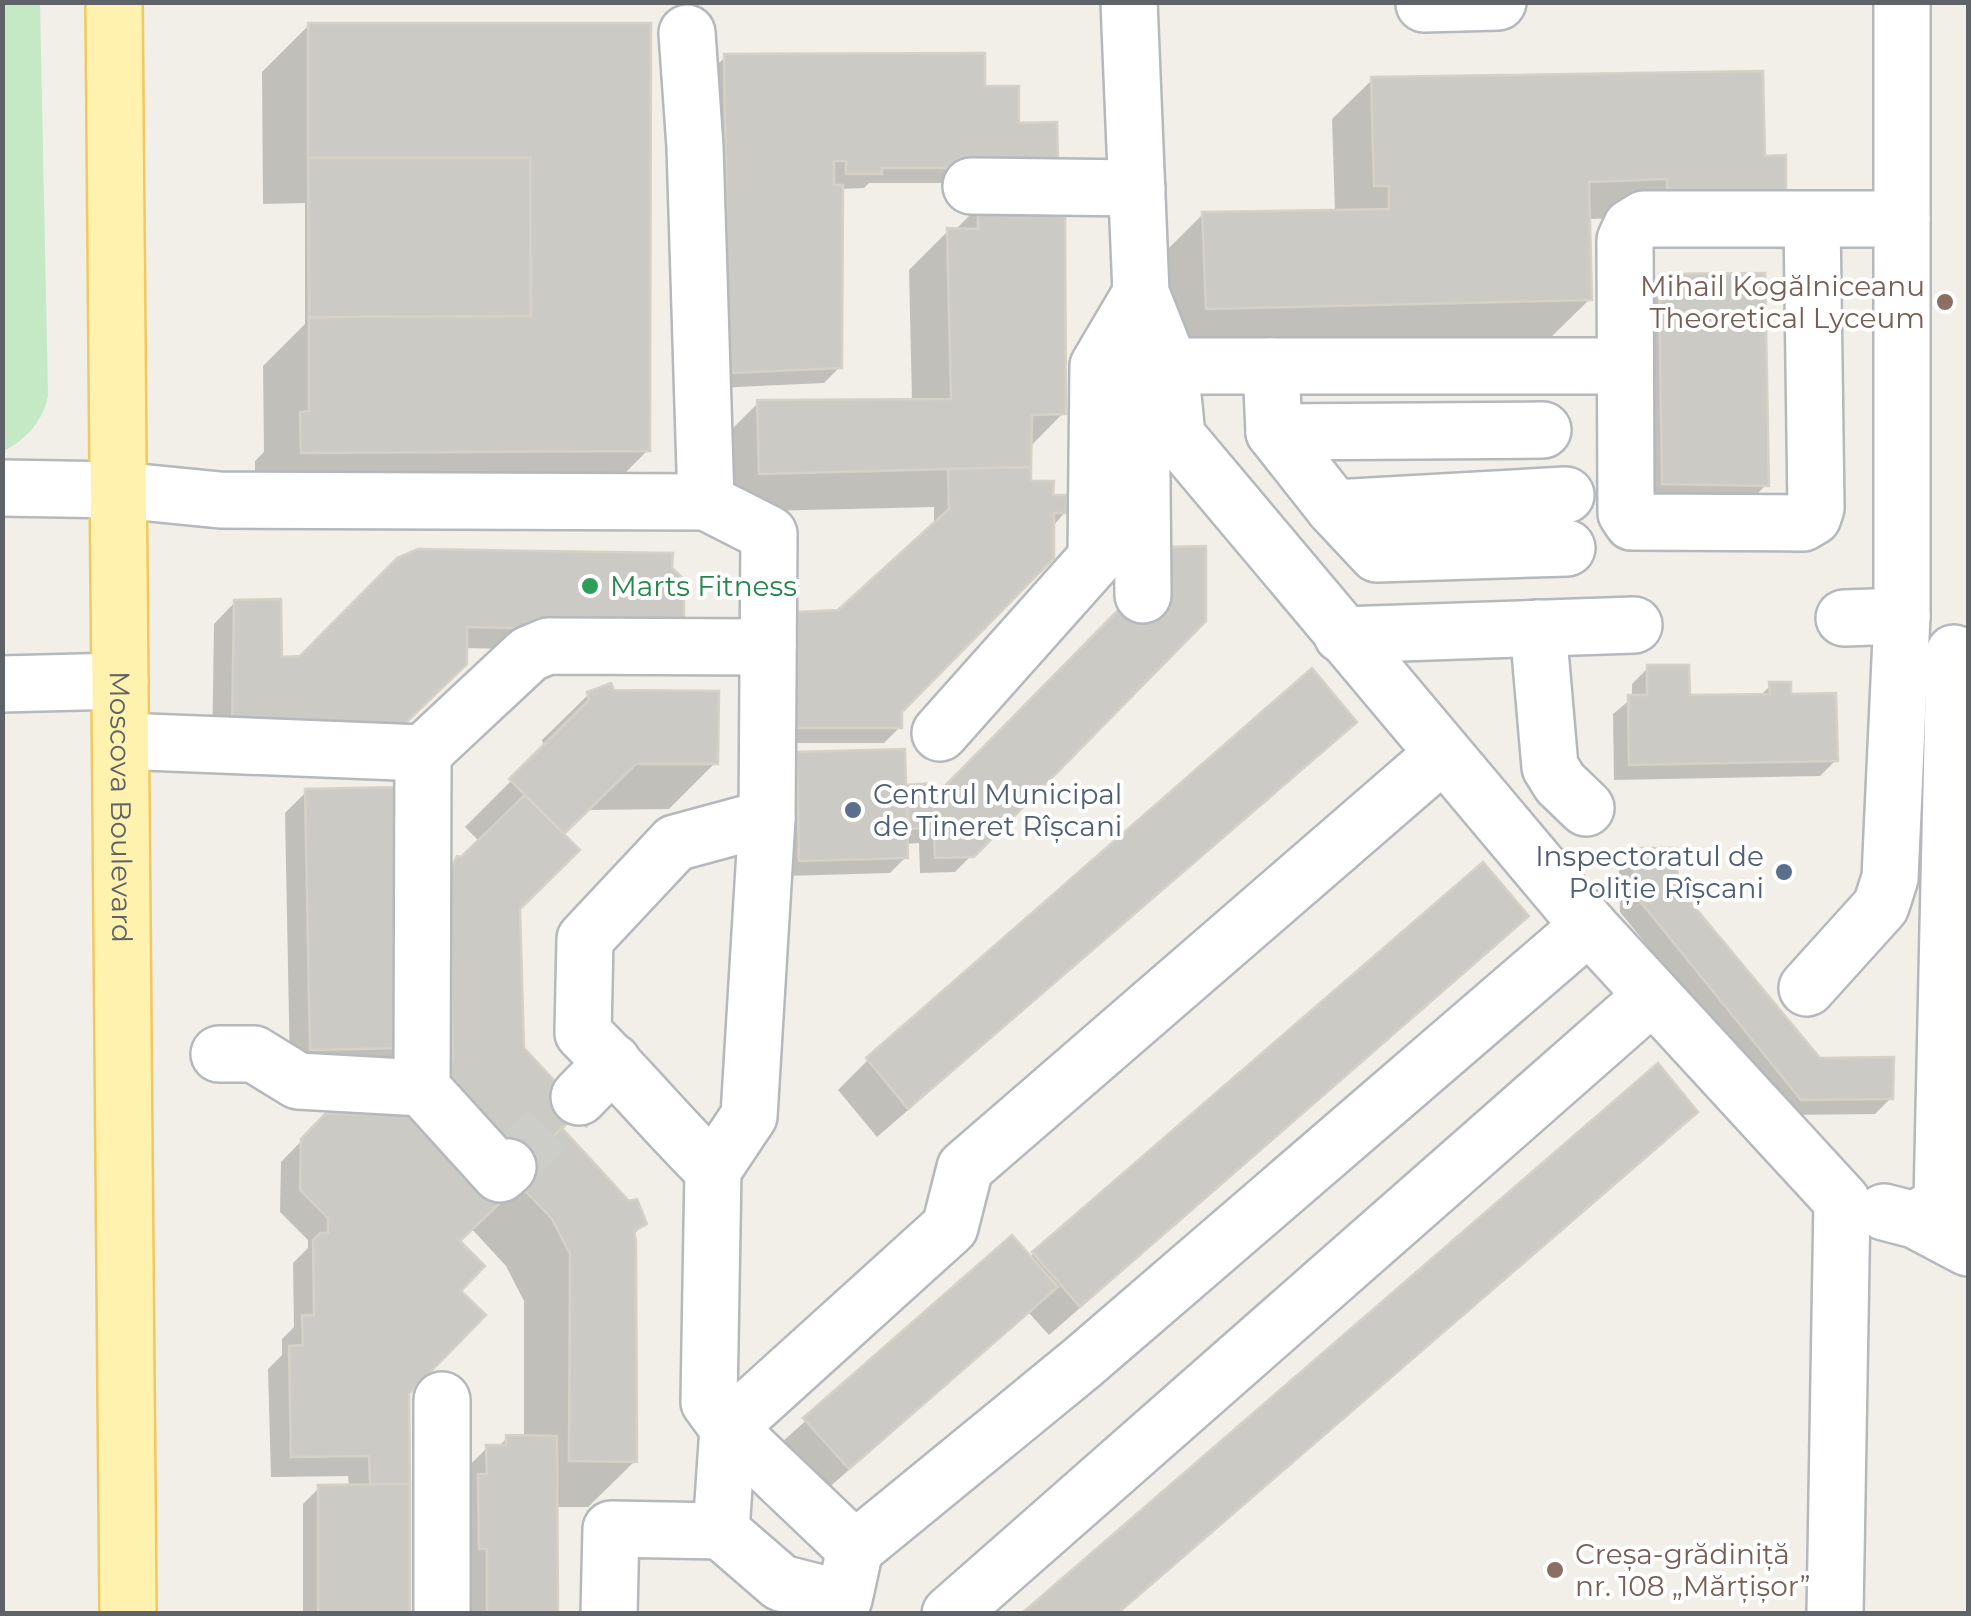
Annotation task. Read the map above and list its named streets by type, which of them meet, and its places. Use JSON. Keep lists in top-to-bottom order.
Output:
{
  "streets": {
    "main road": ["Moscova Boulevard"]
  },
  "places": [
    "Mihail Kogălniceanu Theoretical Lyceum",
    "Marts Fitness",
    "Centrul Municipal de Tineret Rîșcani",
    "Inspectoratul de Poliție Rîșcani",
    "Creșa-grădiniță nr. 108 „Mărțișor”"
  ]
}
